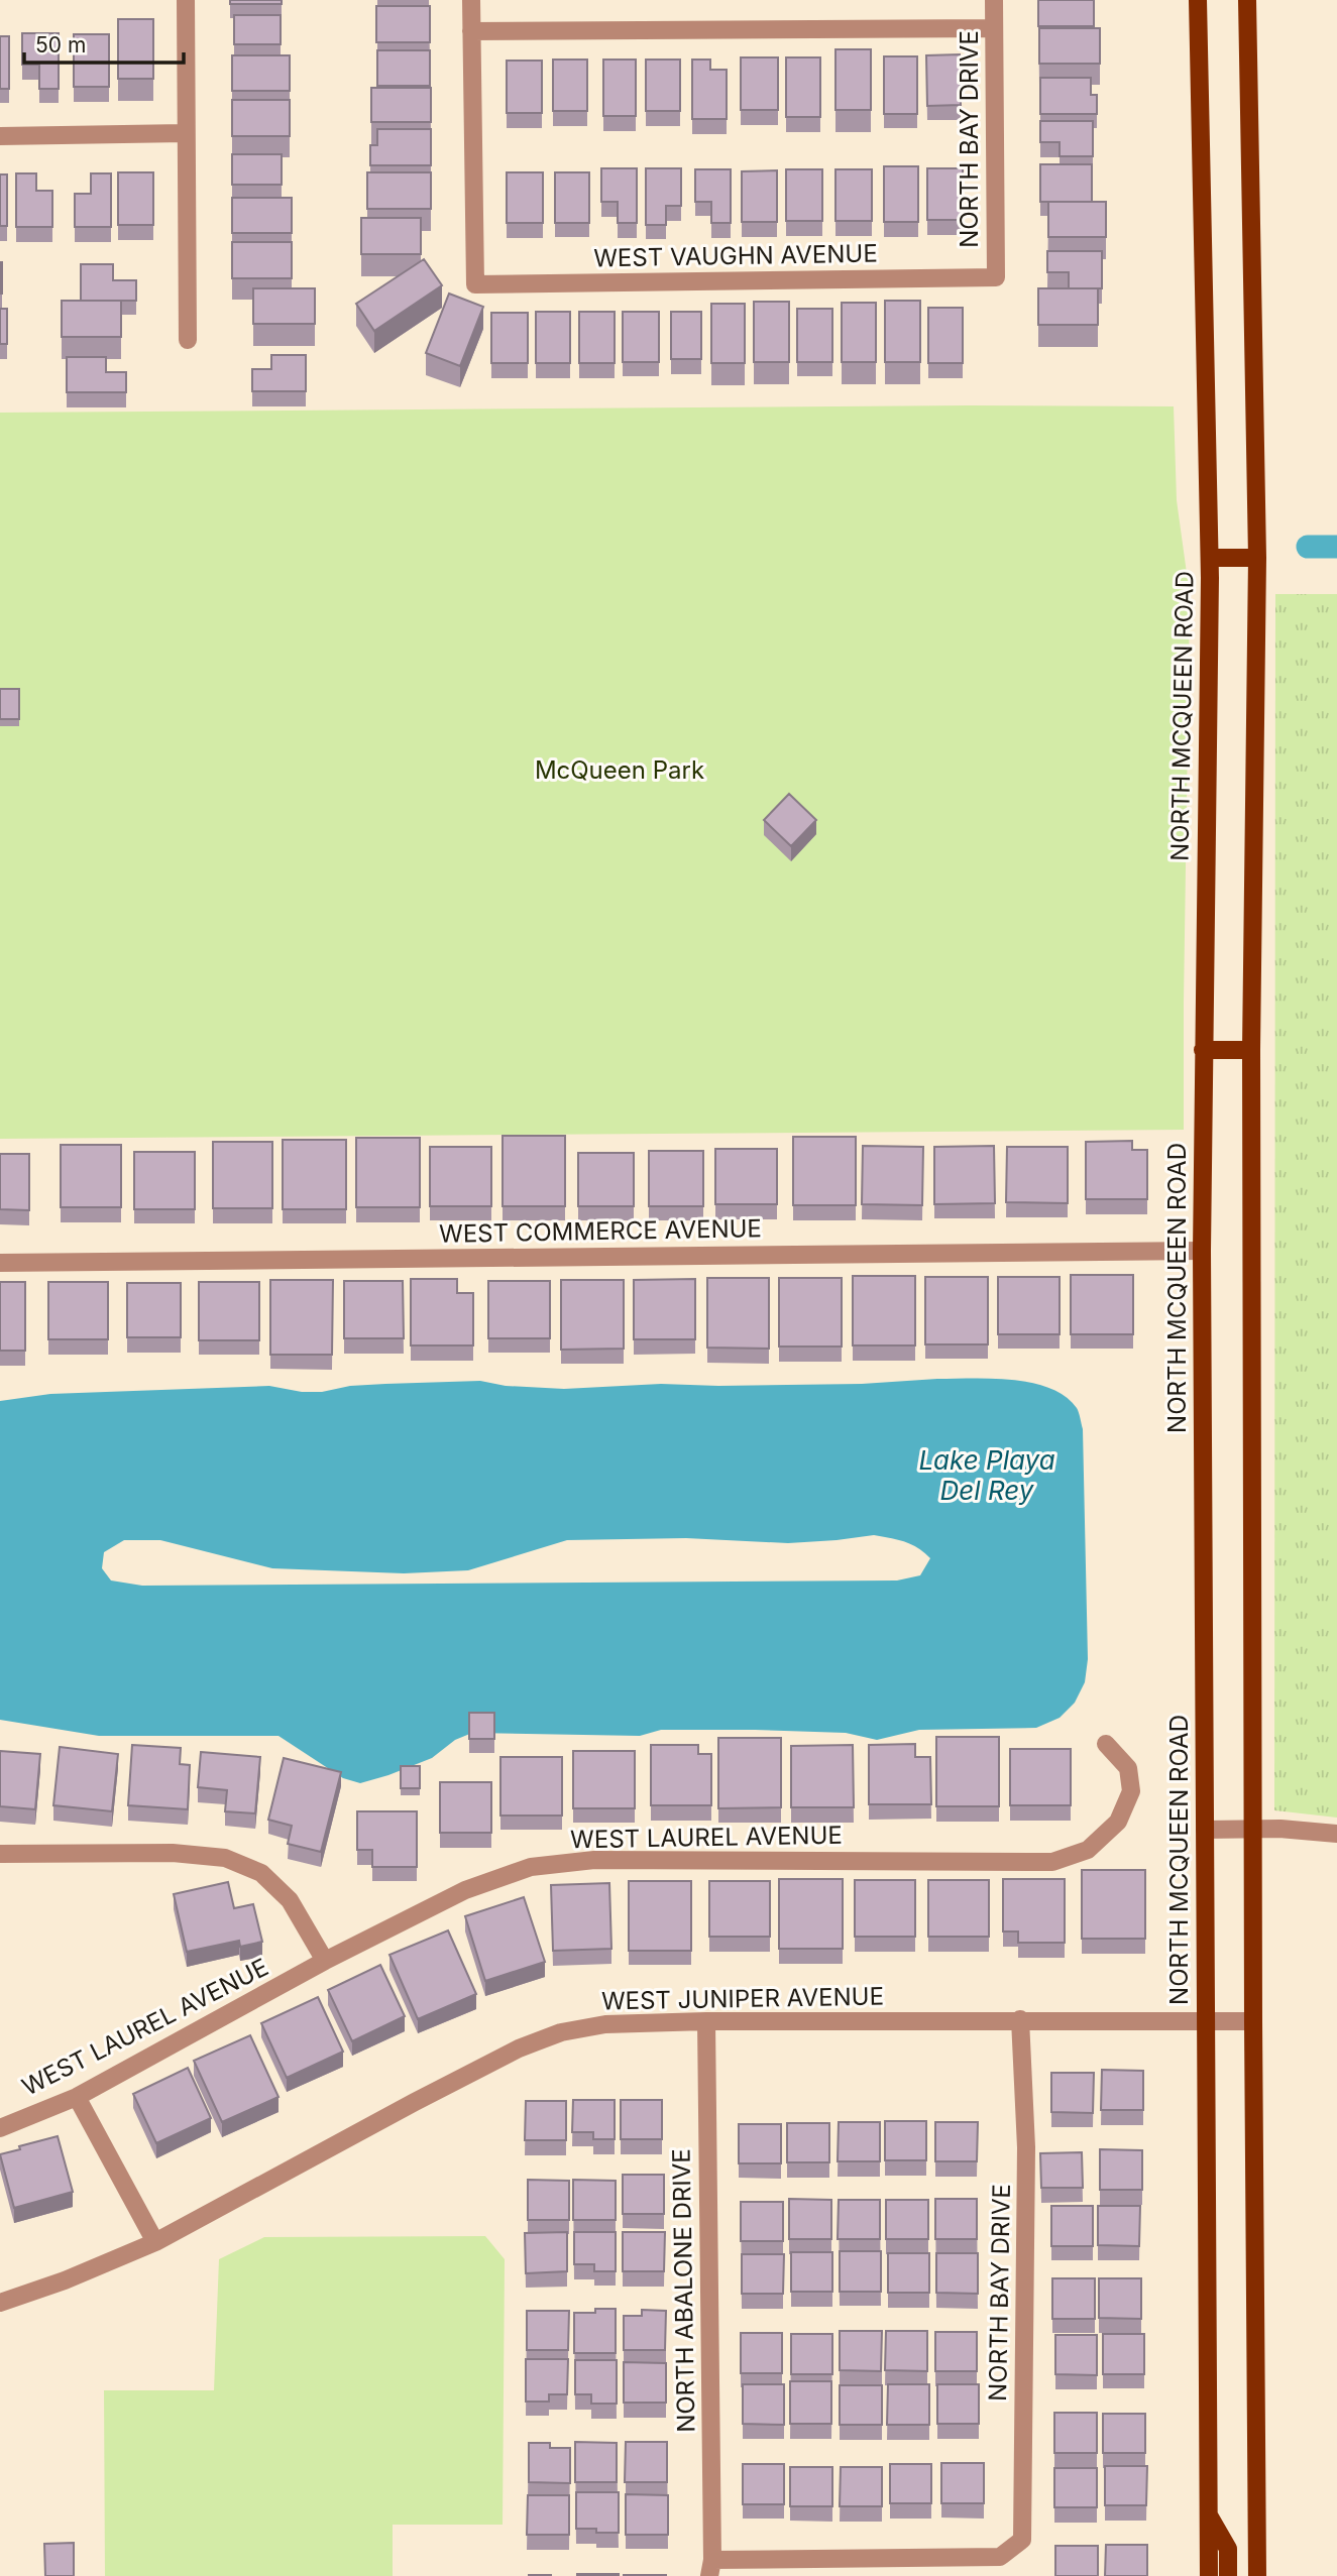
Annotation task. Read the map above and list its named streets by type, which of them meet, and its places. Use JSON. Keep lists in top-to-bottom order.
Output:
{
  "streets": {
    "main road": ["NORTH MCQUEEN ROAD"],
    "street": [
      "NORTH BAY DRIVE",
      "WEST VAUGHN AVENUE",
      "WEST COMMERCE AVENUE",
      "WEST LAUREL AVENUE",
      "WEST JUNIPER AVENUE",
      "NORTH ABALONE DRIVE"
    ]
  },
  "crossings": [
    ["NORTH BAY DRIVE", "WEST VAUGHN AVENUE"],
    ["NORTH BAY DRIVE", "WEST JUNIPER AVENUE"],
    ["NORTH BAY DRIVE", "NORTH ABALONE DRIVE"],
    ["NORTH MCQUEEN ROAD", "WEST COMMERCE AVENUE"],
    ["NORTH MCQUEEN ROAD", "WEST JUNIPER AVENUE"],
    ["WEST JUNIPER AVENUE", "NORTH ABALONE DRIVE"]
  ],
  "water": ["Lake Playa Del Rey"],
  "parks": ["McQueen Park"],
  "scale_bar": "50 m"
}
